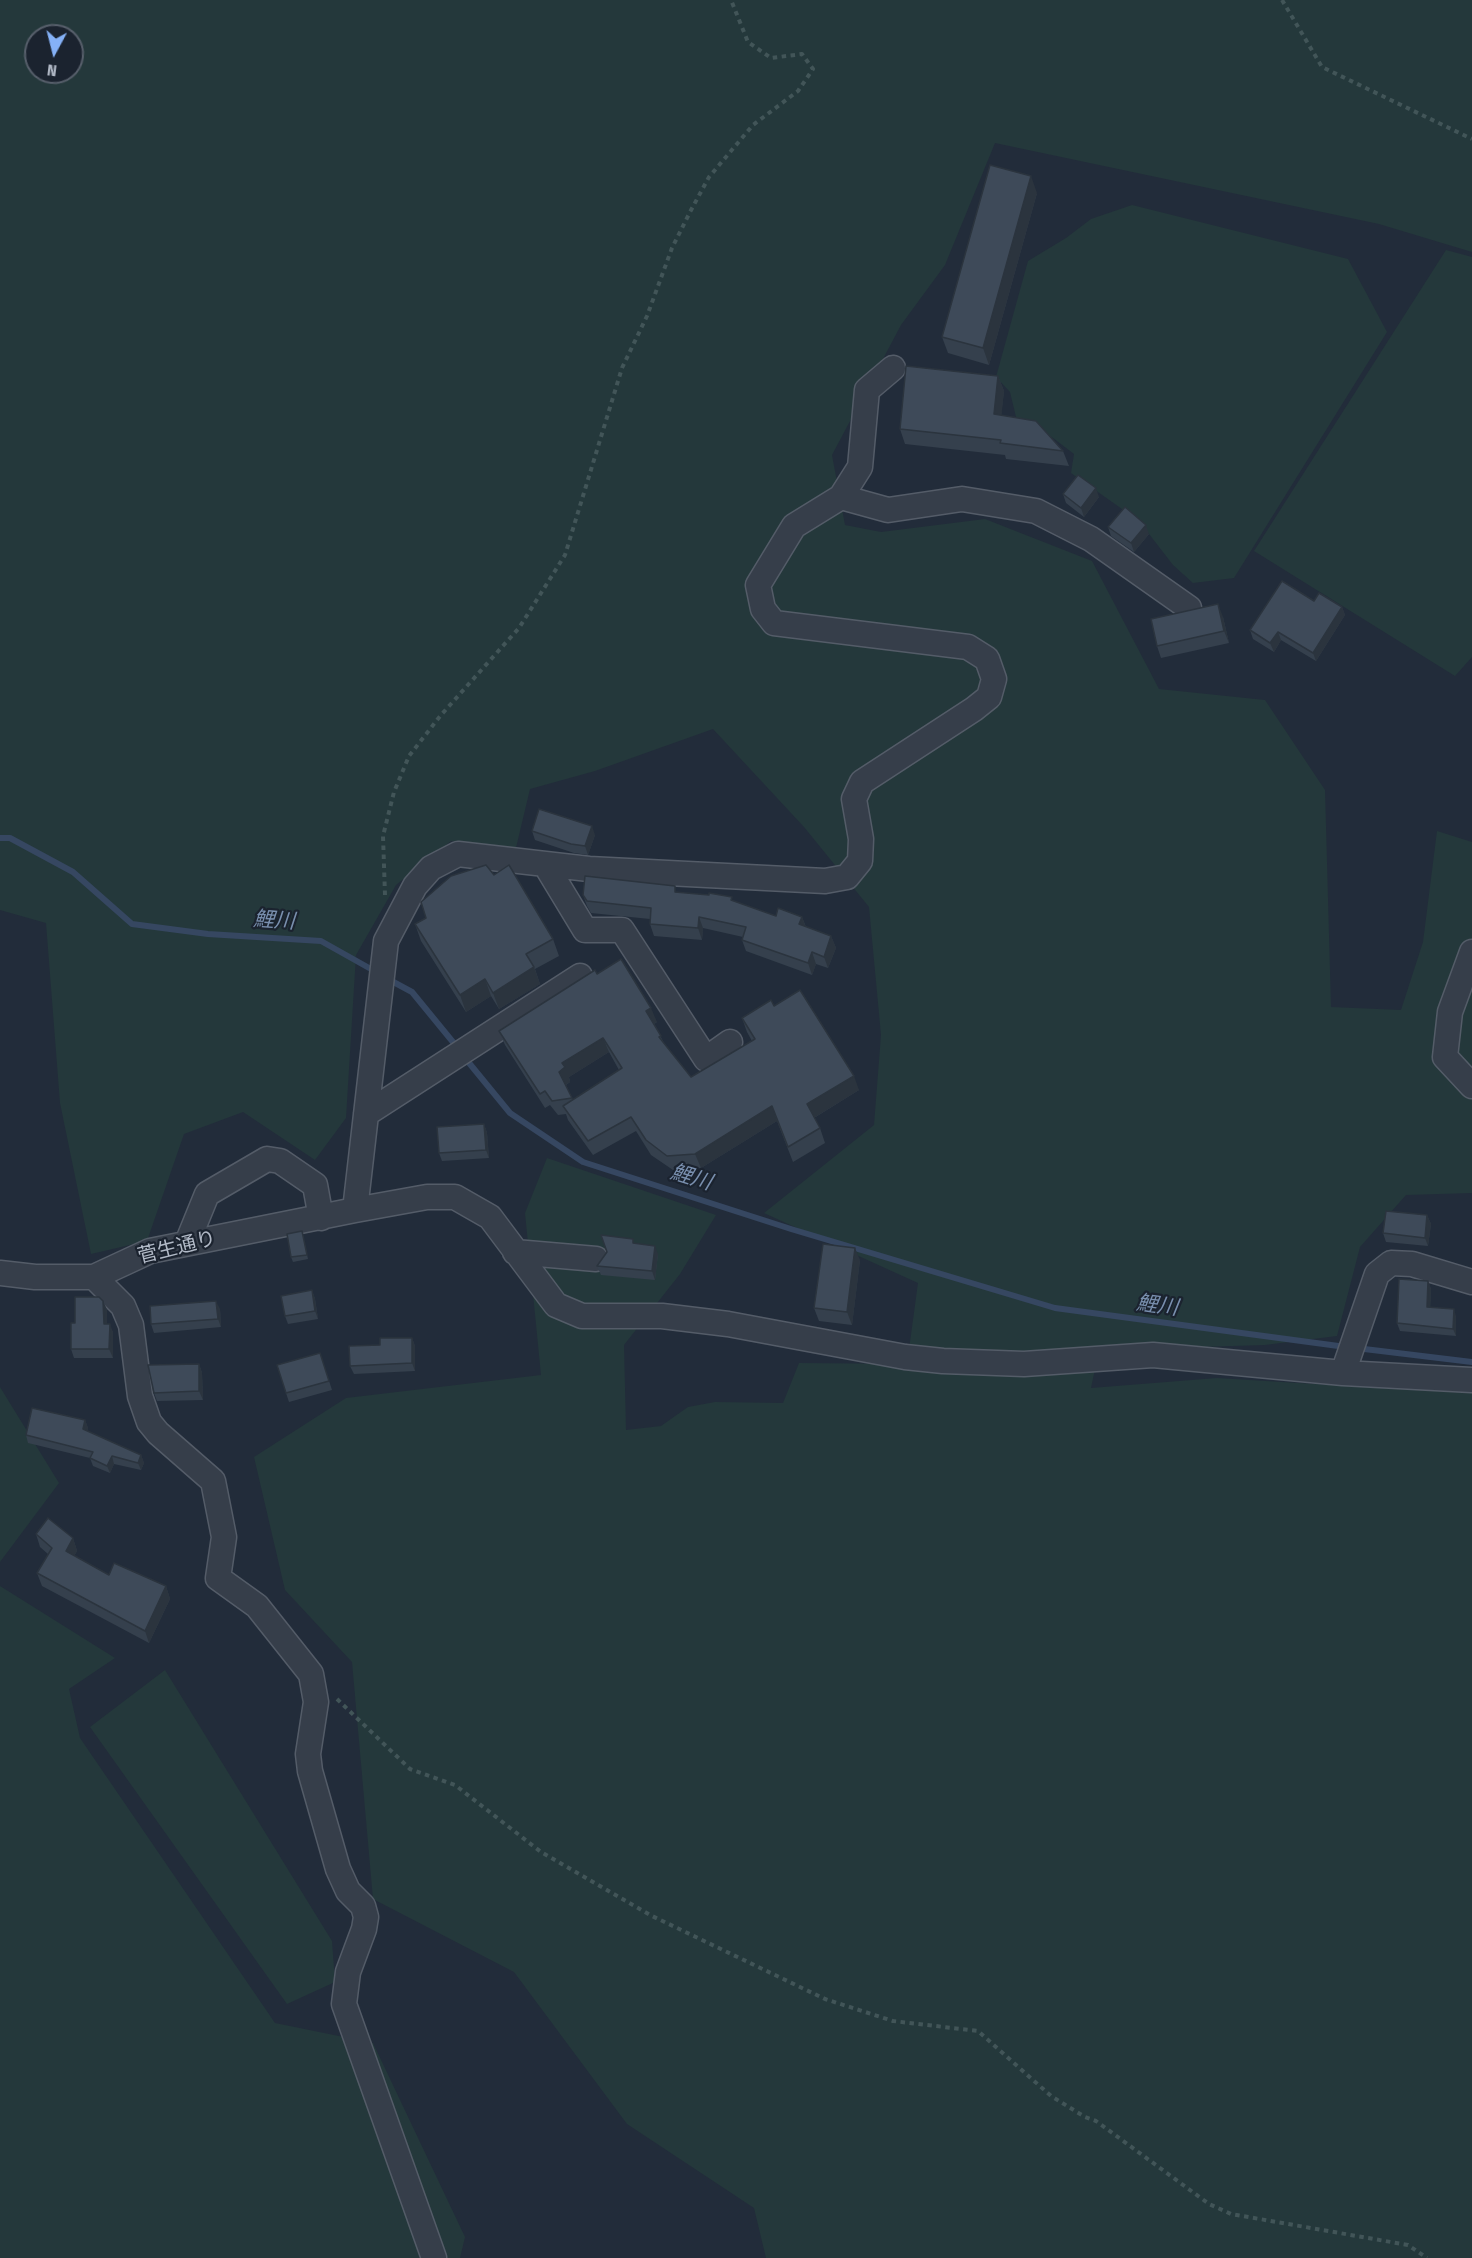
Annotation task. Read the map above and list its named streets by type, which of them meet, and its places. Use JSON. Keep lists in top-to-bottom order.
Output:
{
  "streets": {
    "street": ["菅生通り"]
  },
  "water": ["鯉川"],
  "north": "bottom"
}
